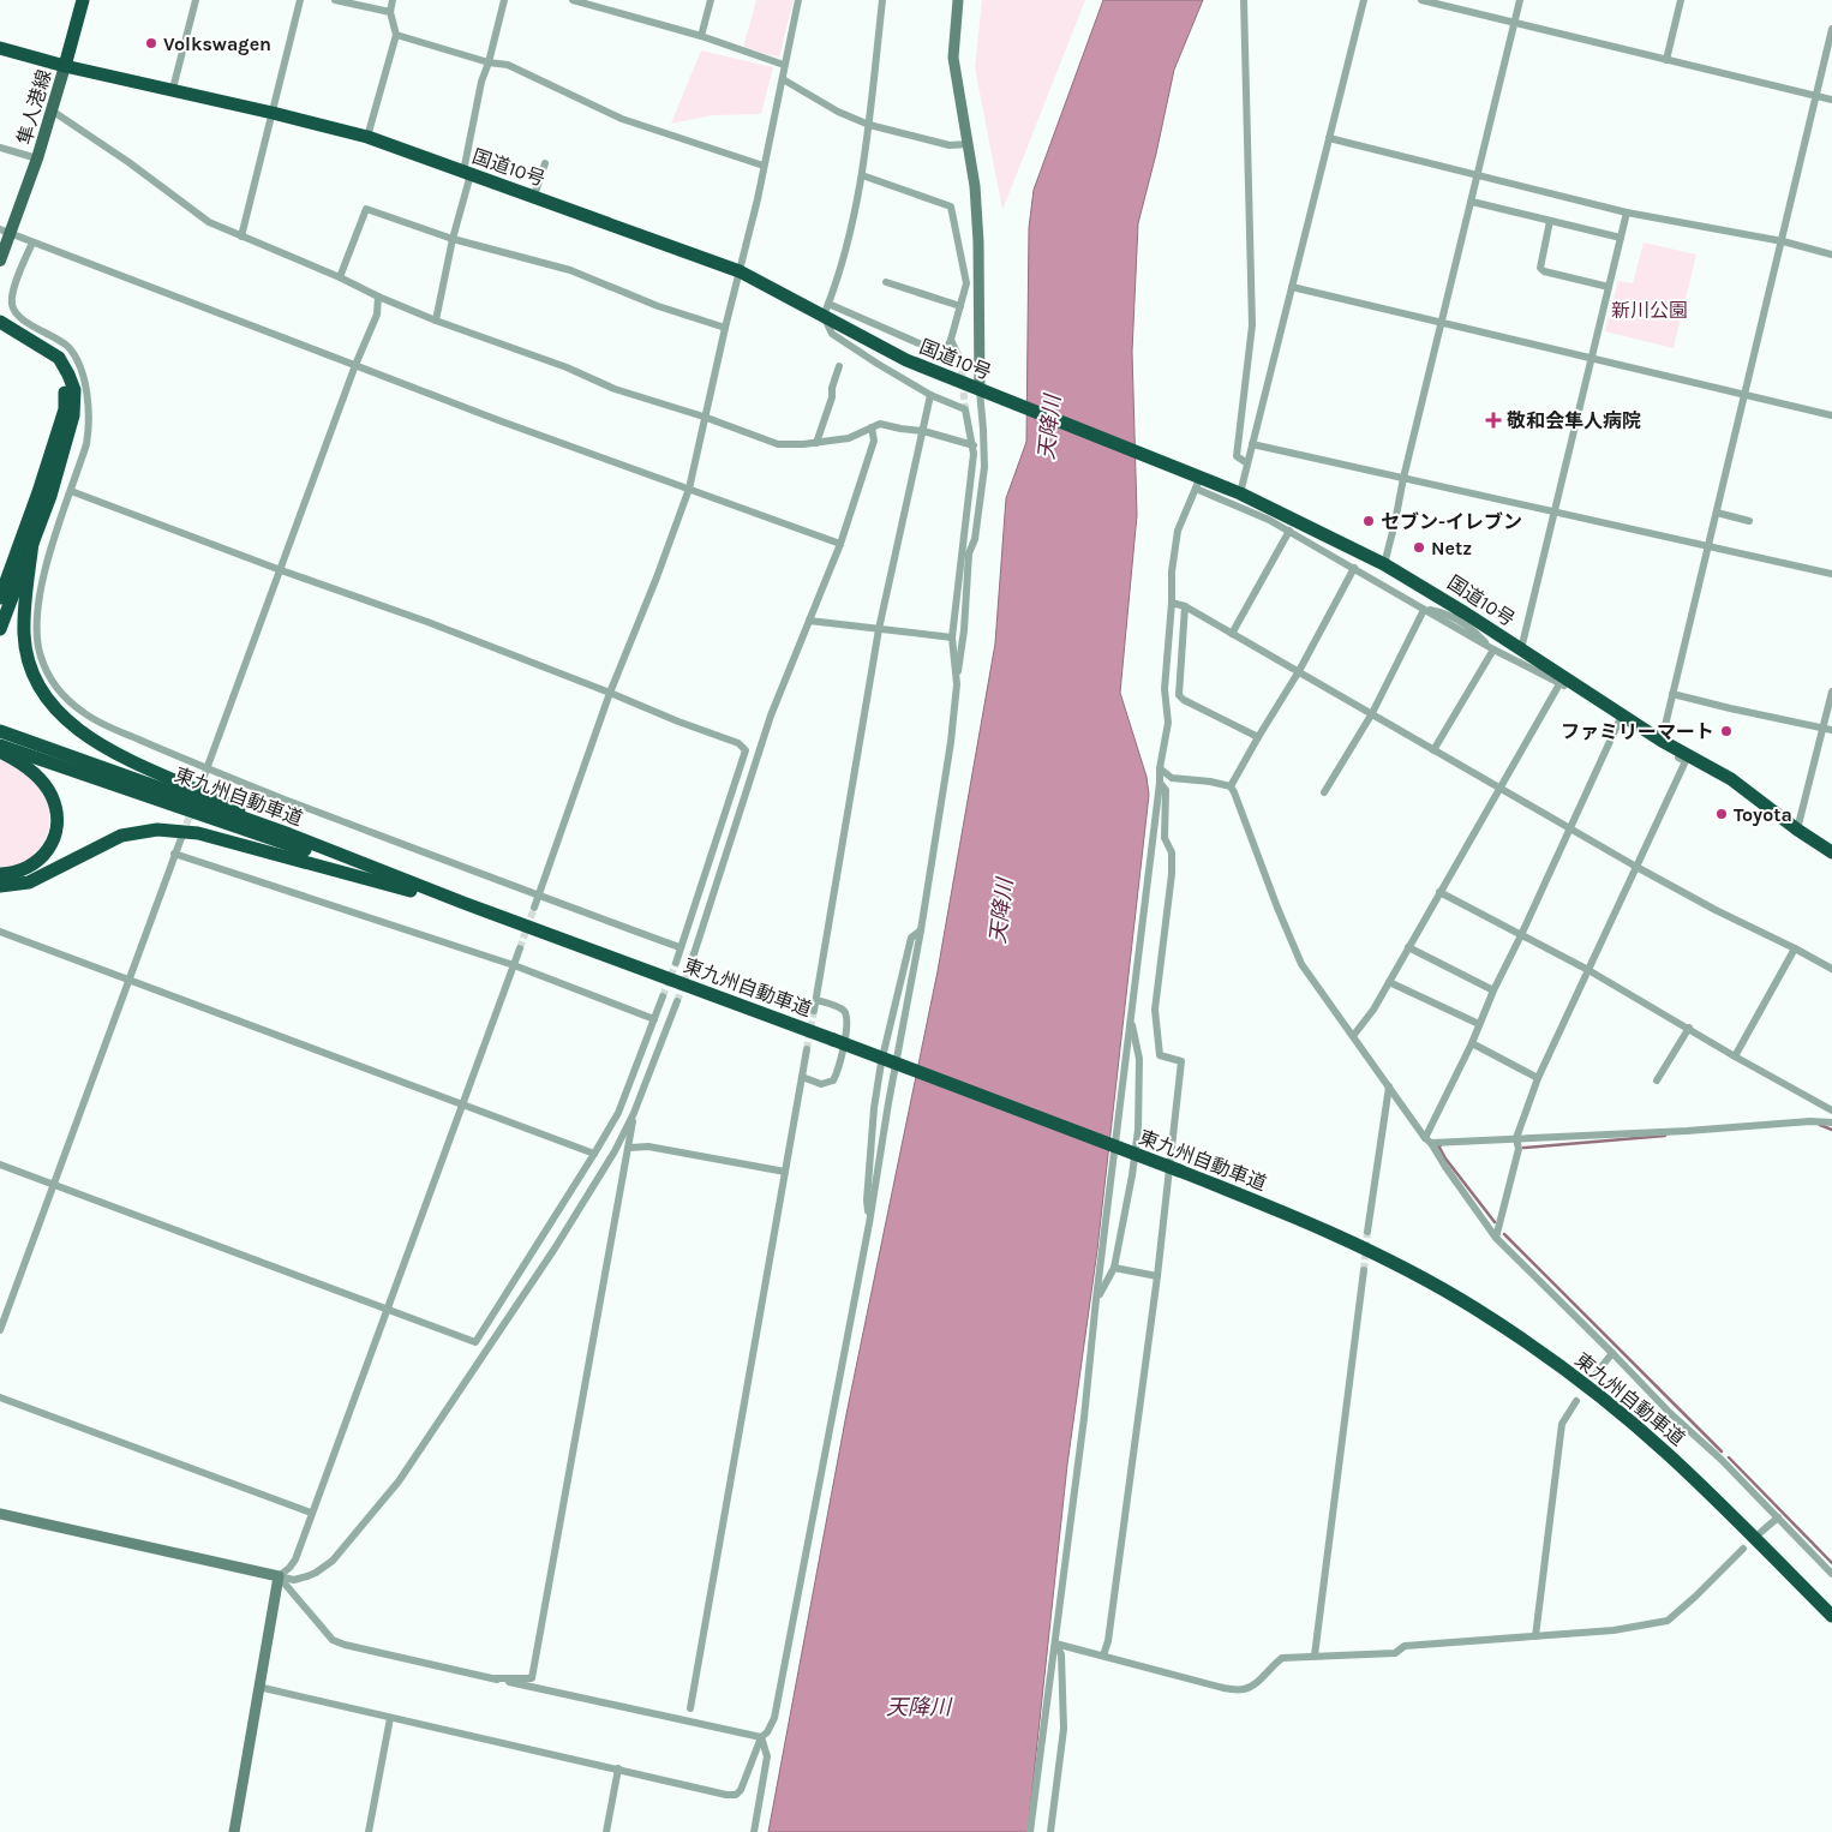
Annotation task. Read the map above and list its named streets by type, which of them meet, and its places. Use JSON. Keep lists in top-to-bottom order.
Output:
{
  "streets": {
    "highway": ["国道10号", "東九州自動車道"],
    "main road": ["隼人港線"]
  },
  "crossings": [
    ["隼人港線", "国道10号"]
  ],
  "water": ["天降川"],
  "parks": ["新川公園"],
  "places": {
    "other": [
      "Volkswagen",
      "セブン-イレブン",
      "Netz",
      "ファミリーマート",
      "Toyota"
    ],
    "health": ["敬和会隼人病院"]
  }
}
